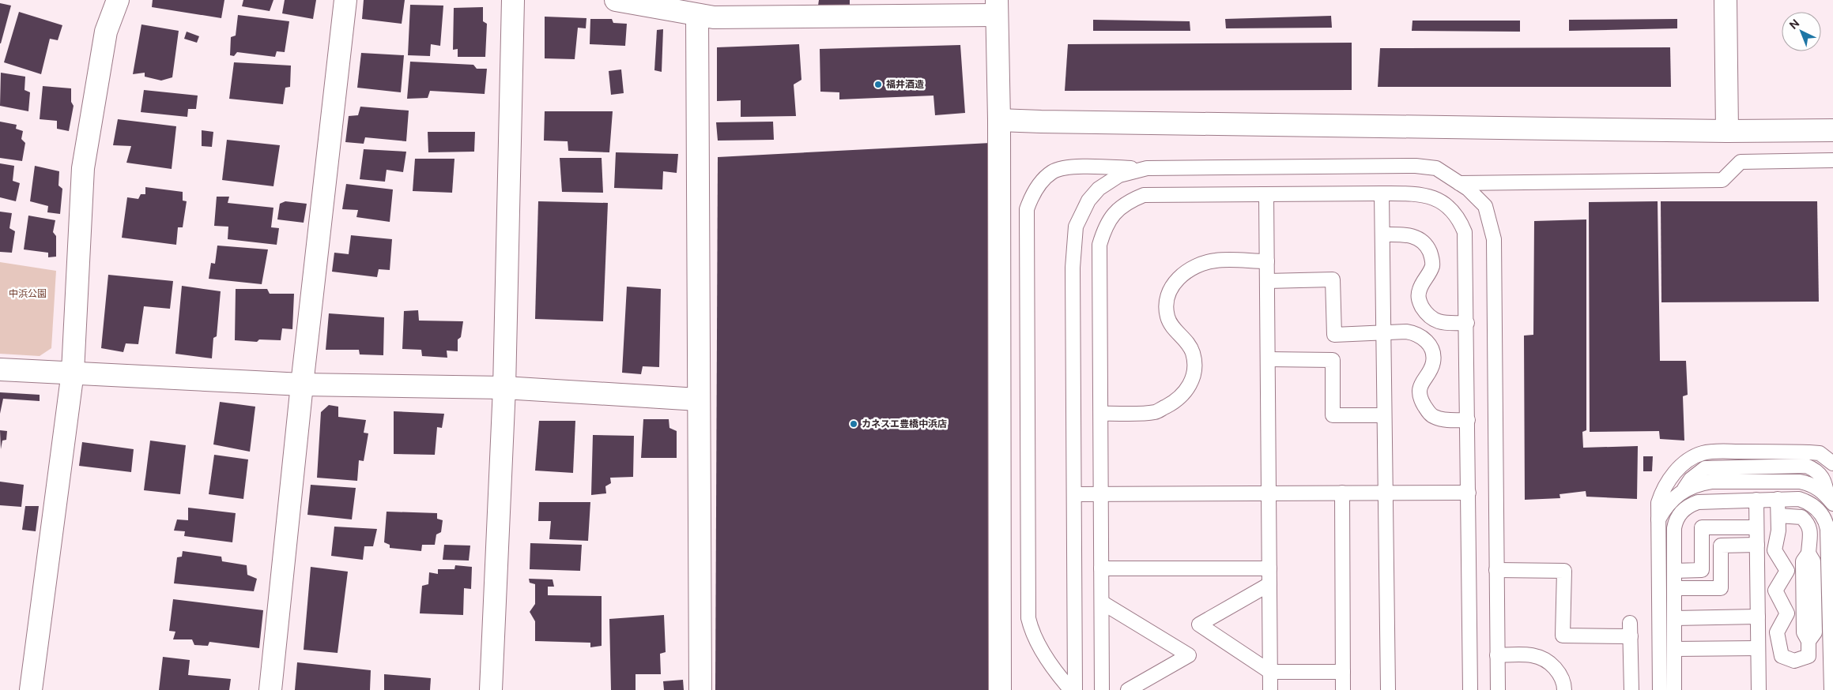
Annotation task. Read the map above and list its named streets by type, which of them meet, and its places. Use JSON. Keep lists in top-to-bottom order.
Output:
{
  "parks": ["中浜公園"],
  "places": ["福井酒造", "カネスエ豊橋中浜店"],
  "north": "top left"
}
